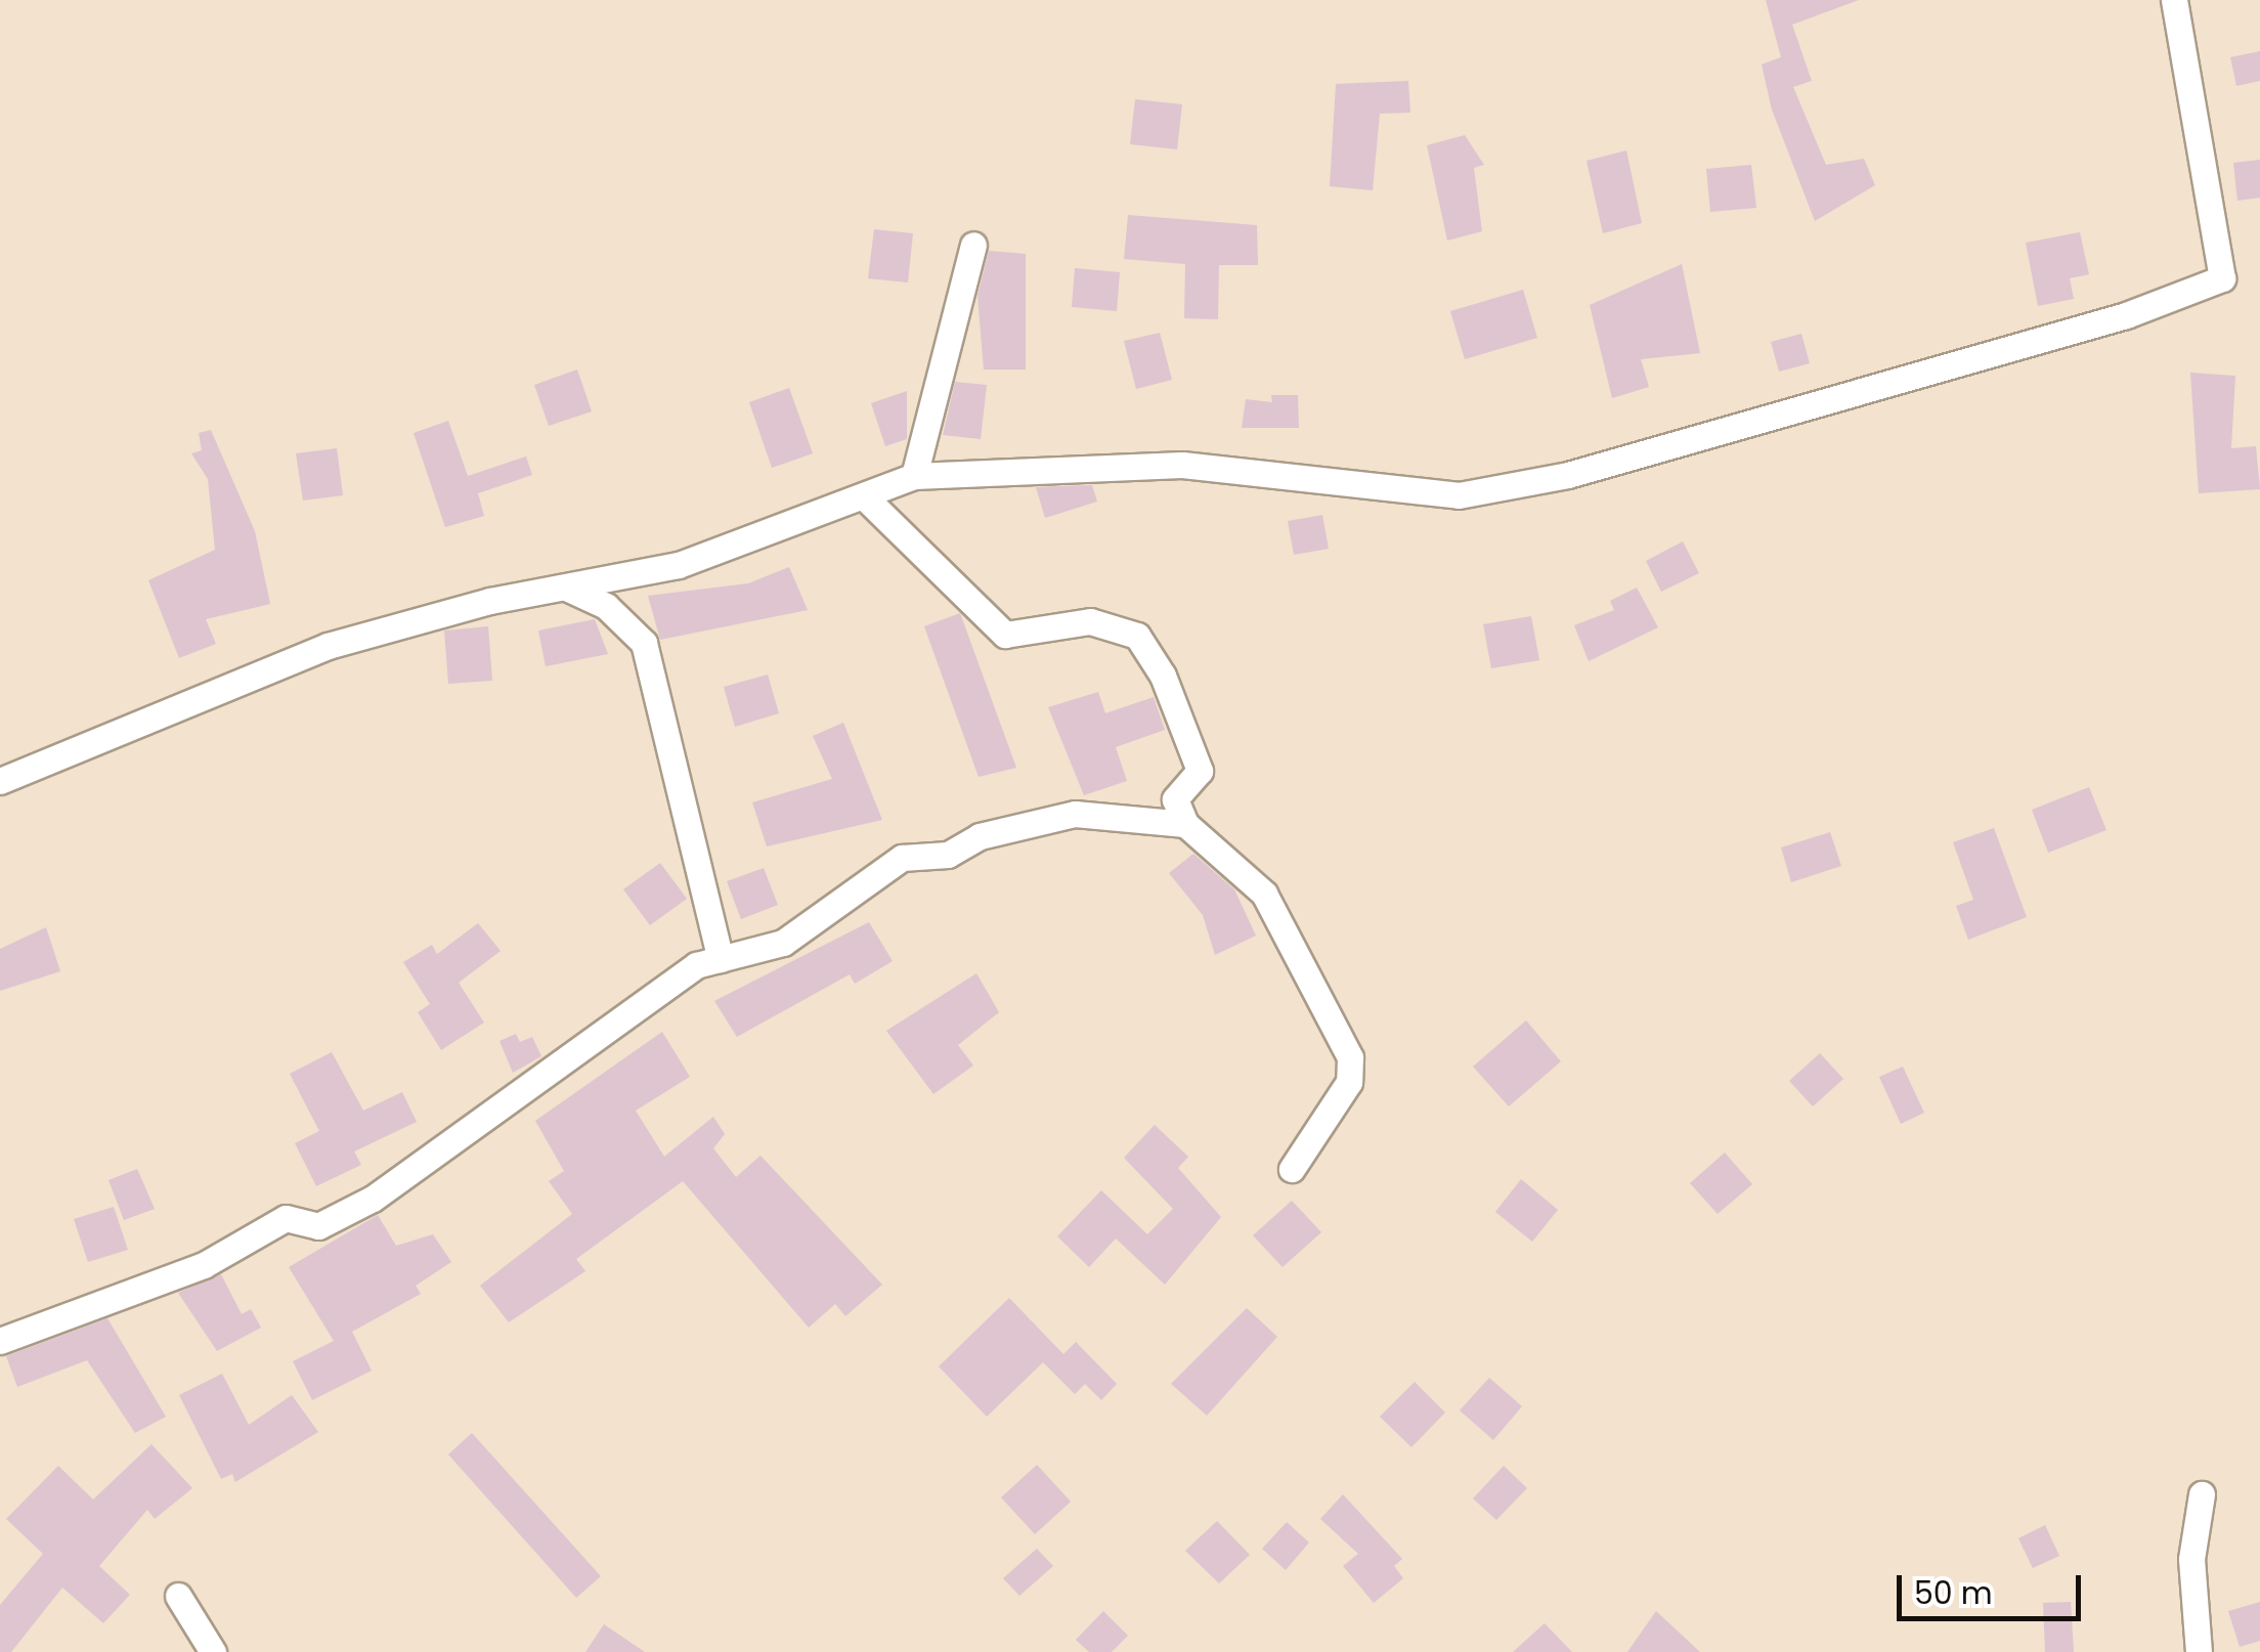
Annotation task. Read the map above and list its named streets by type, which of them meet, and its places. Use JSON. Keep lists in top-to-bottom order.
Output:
{
  "scale_bar": "50 m"
}
